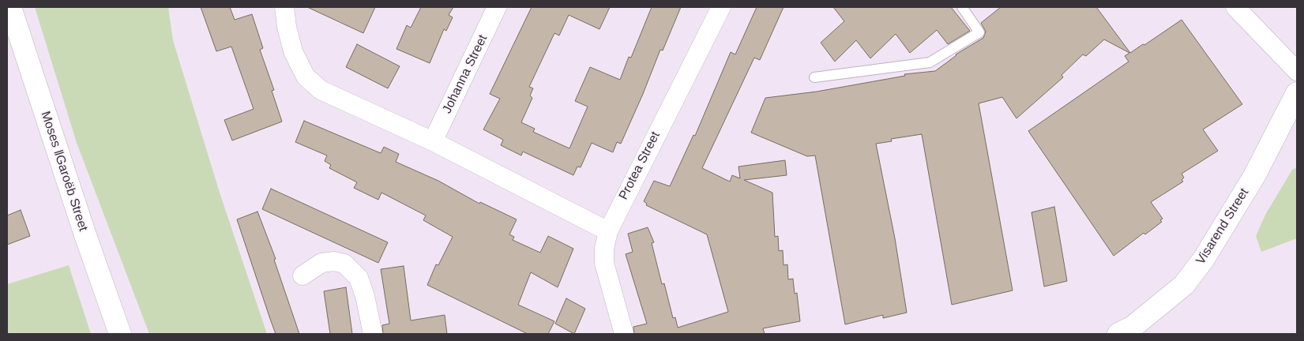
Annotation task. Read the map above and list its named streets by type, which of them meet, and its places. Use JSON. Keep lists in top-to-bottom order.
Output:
{
  "streets": {
    "main road": ["Moses ǁGaroëb Street", "Visarend Street"],
    "street": ["Johanna Street", "Protea Street"]
  }
}
